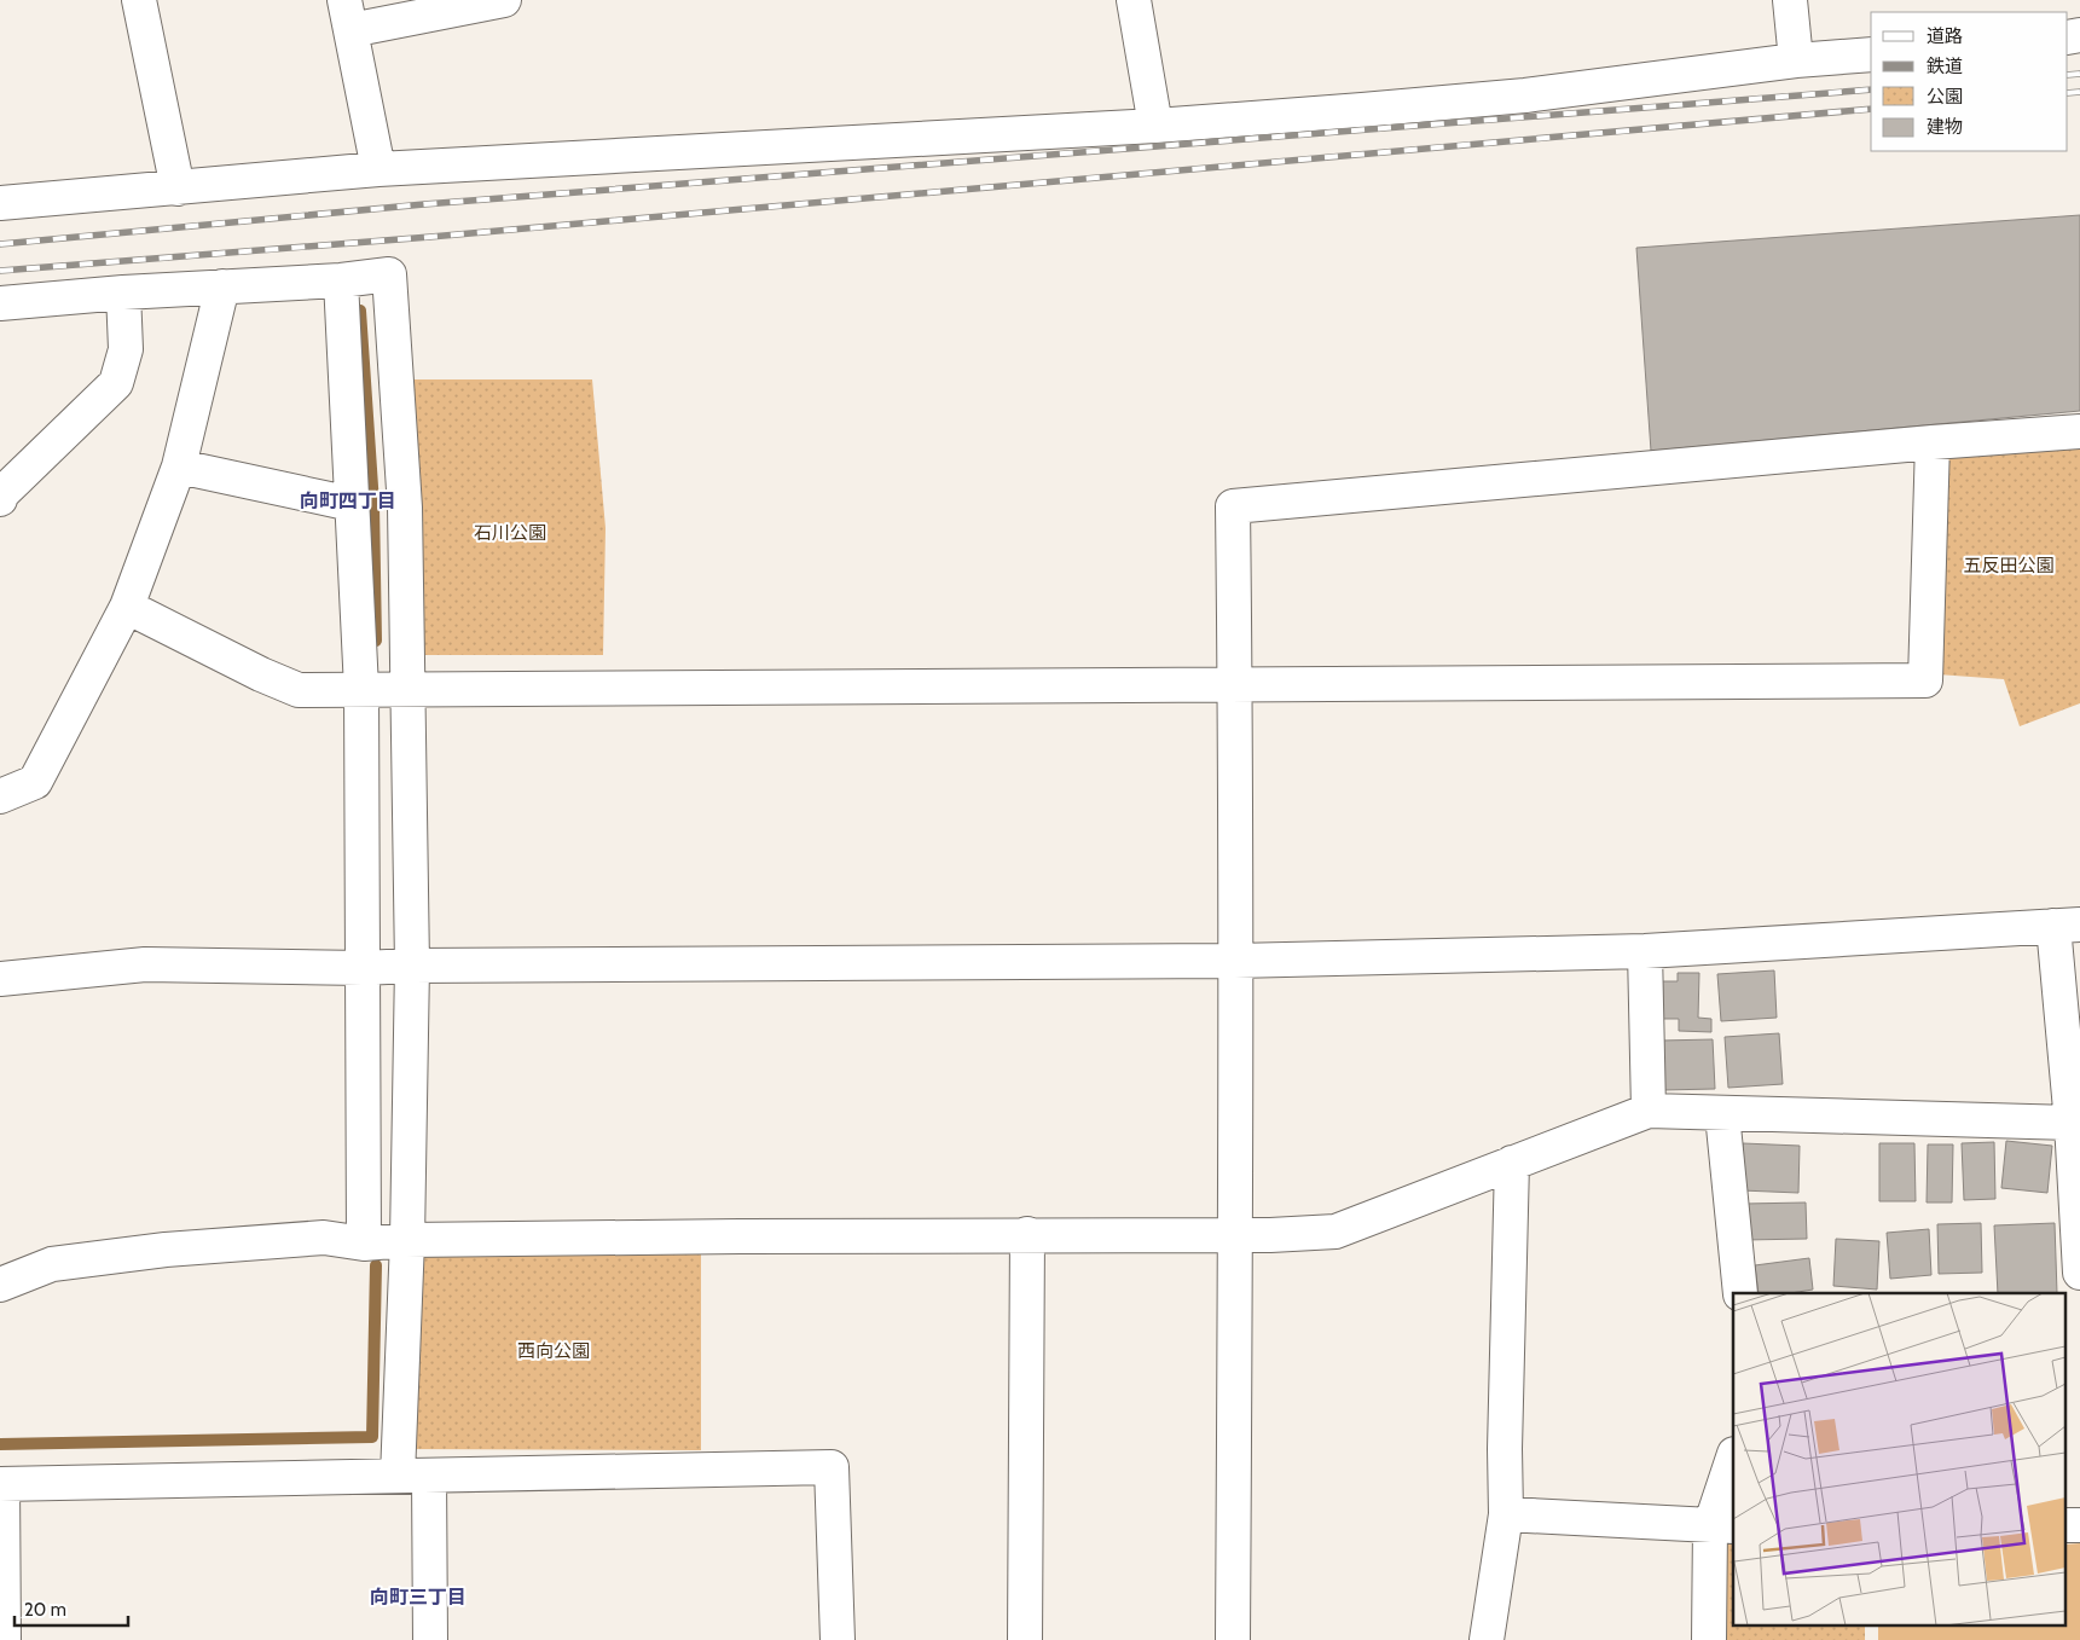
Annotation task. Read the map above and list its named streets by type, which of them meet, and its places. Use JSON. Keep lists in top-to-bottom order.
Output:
{
  "districts": ["向町四丁目", "向町三丁目"],
  "parks": ["石川公園", "五反田公園", "西向公園"],
  "legend": [
    "道路",
    "鉄道",
    "公園",
    "建物"
  ],
  "scale_bar": "20 m"
}
